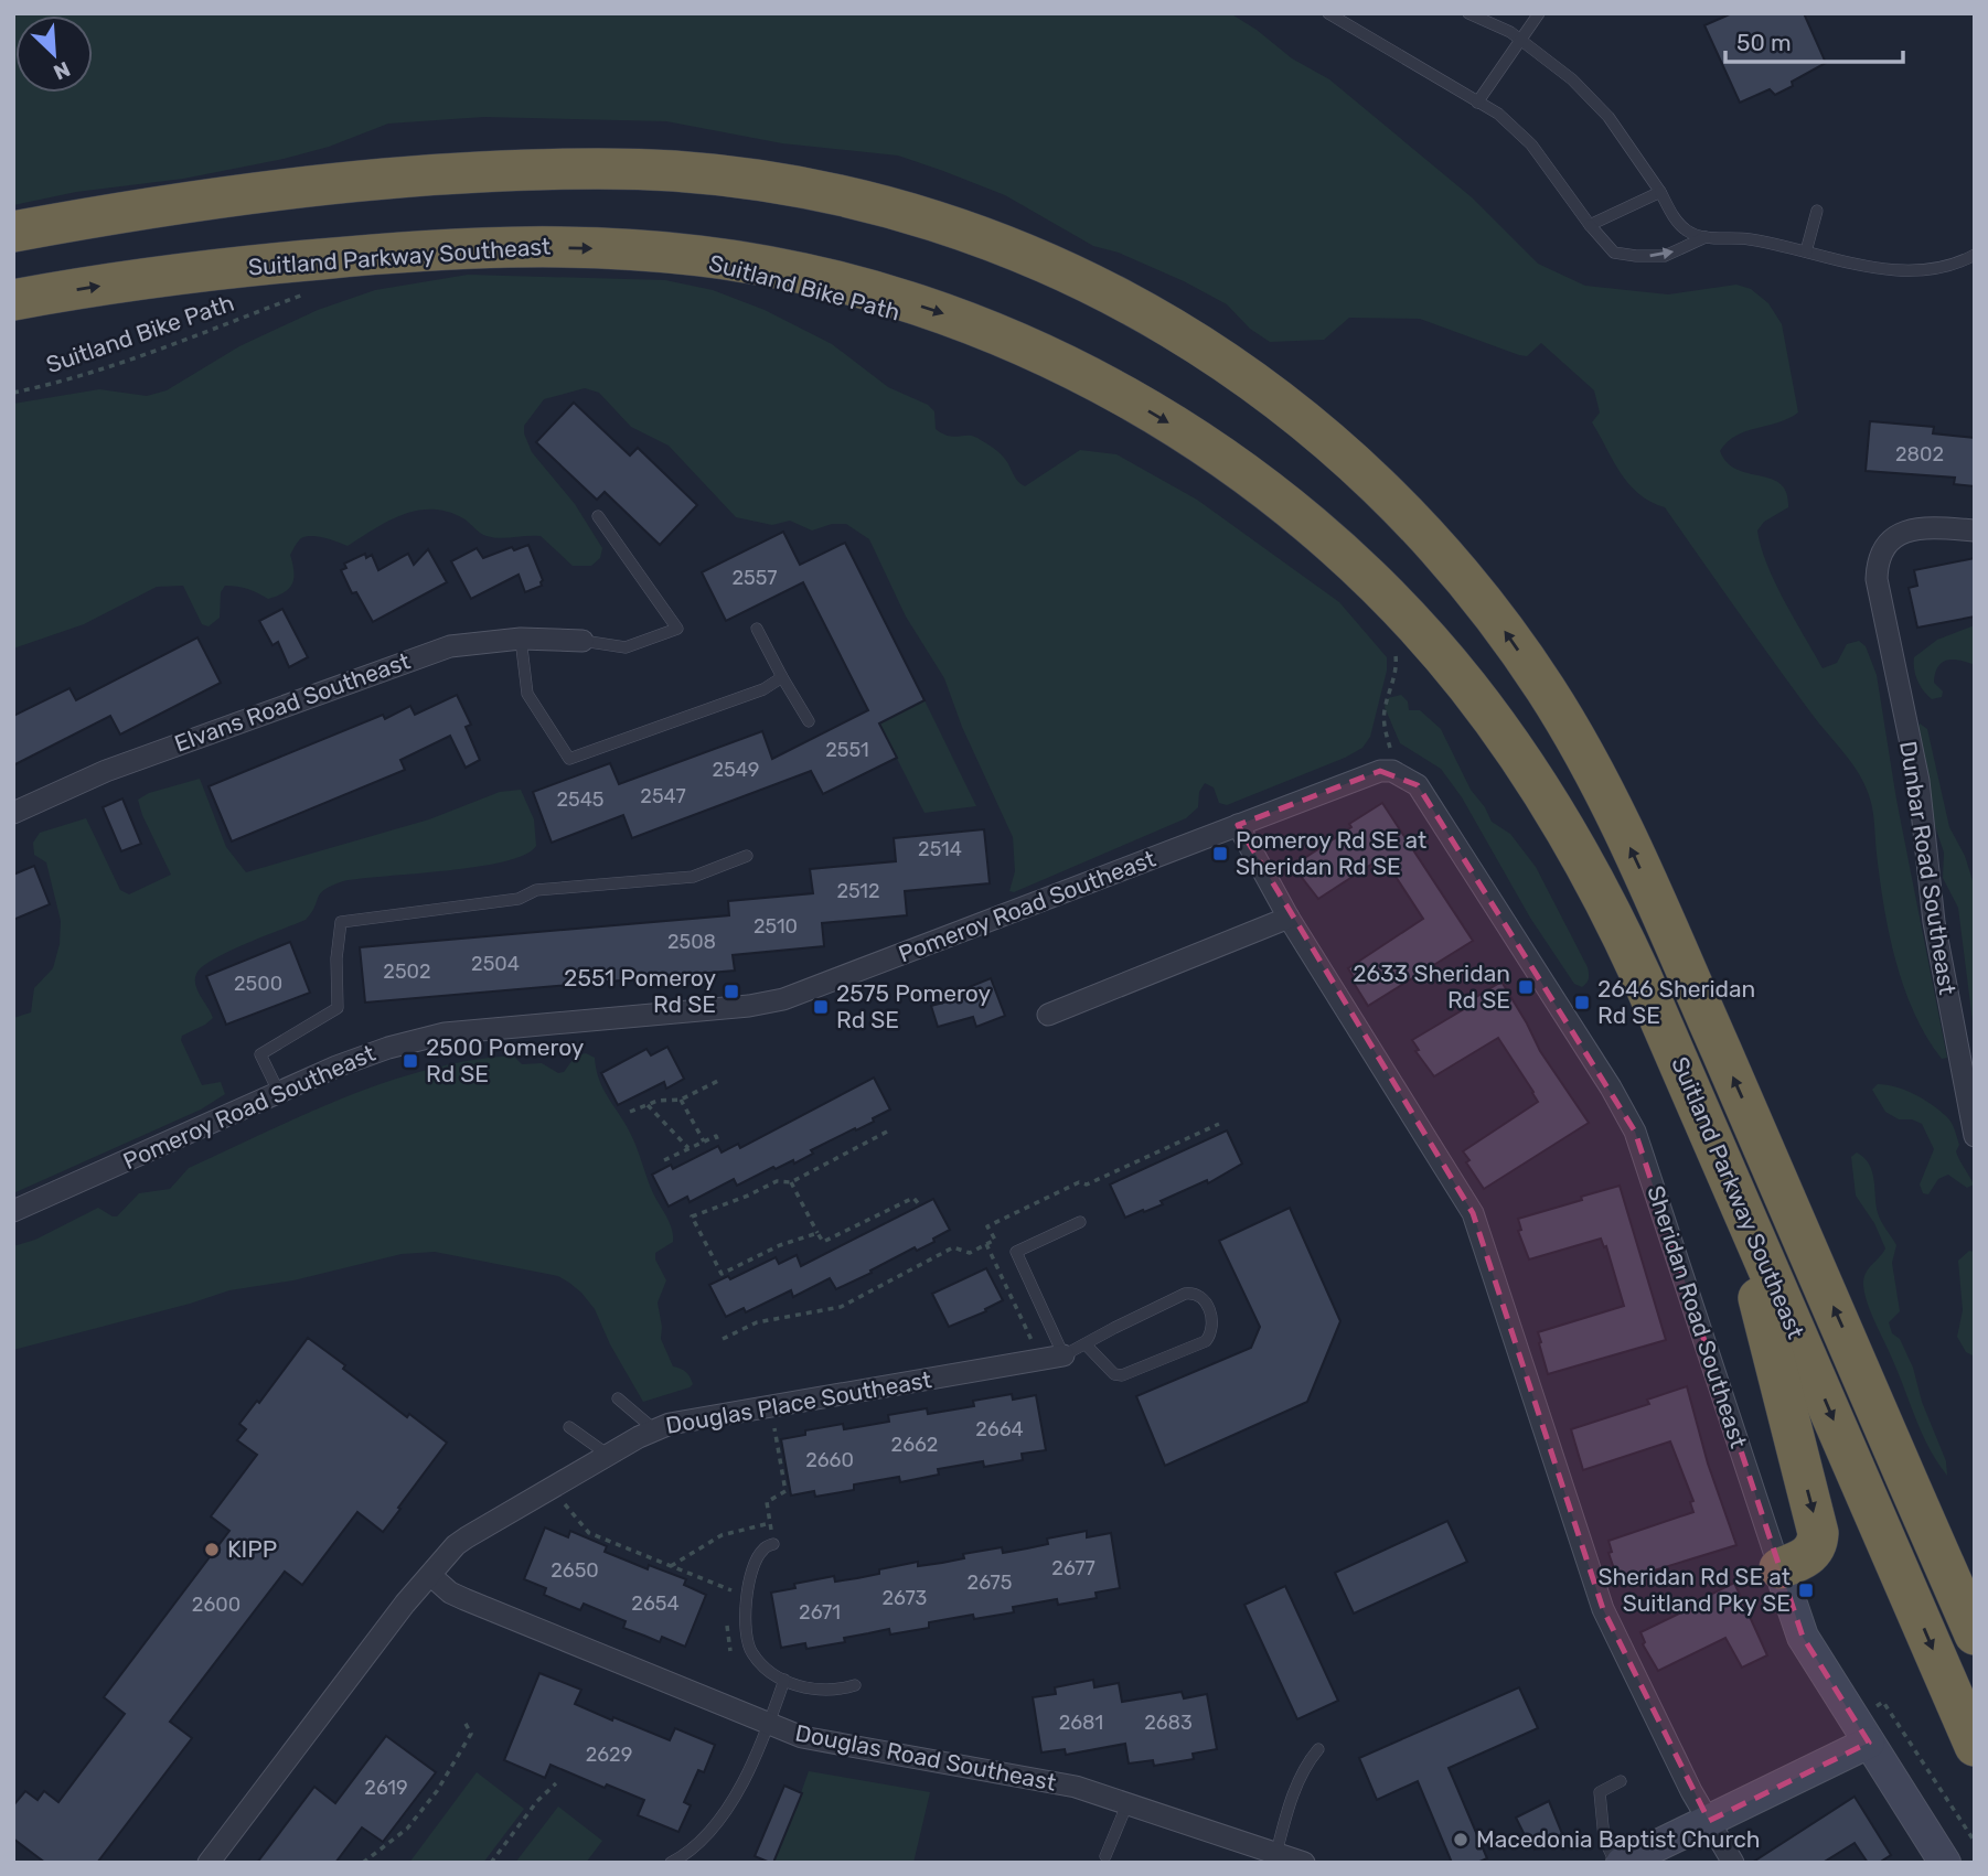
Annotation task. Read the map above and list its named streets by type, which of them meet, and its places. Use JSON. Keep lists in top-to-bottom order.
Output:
{
  "streets": {
    "highway": ["Suitland Parkway Southeast"],
    "main road": ["Sheridan Road Southeast"],
    "street": [
      "Elvans Road Southeast",
      "Dunbar Road Southeast",
      "Pomeroy Road Southeast",
      "Douglas Place Southeast",
      "Douglas Road Southeast"
    ],
    "path": ["Suitland Bike Path"]
  },
  "crossings": [
    ["Pomeroy Road Southeast", "Sheridan Road Southeast"],
    ["Douglas Place Southeast", "Douglas Road Southeast"]
  ],
  "places": {
    "transit": [
      "Pomeroy Rd SE at Sheridan Rd SE",
      "2633 Sheridan Rd SE",
      "2551 Pomeroy Rd SE",
      "2646 Sheridan Rd SE",
      "2575 Pomeroy Rd SE",
      "2500 Pomeroy Rd SE",
      "Sheridan Rd SE at Suitland Pky SE"
    ],
    "other": ["KIPP", "Macedonia Baptist Church"]
  },
  "house_numbers": [
    "2802",
    "2557",
    "2551",
    "2549",
    "2547",
    "2545",
    "2514",
    "2512",
    "2510",
    "2508",
    "2504",
    "2502",
    "2500",
    "2664",
    "2662",
    "2660",
    "2677",
    "2650",
    "2675",
    "2673",
    "2654",
    "2600",
    "2671",
    "2681",
    "2683",
    "2629",
    "2619"
  ],
  "scale_bar": "50 m",
  "north": "bottom right"
}
